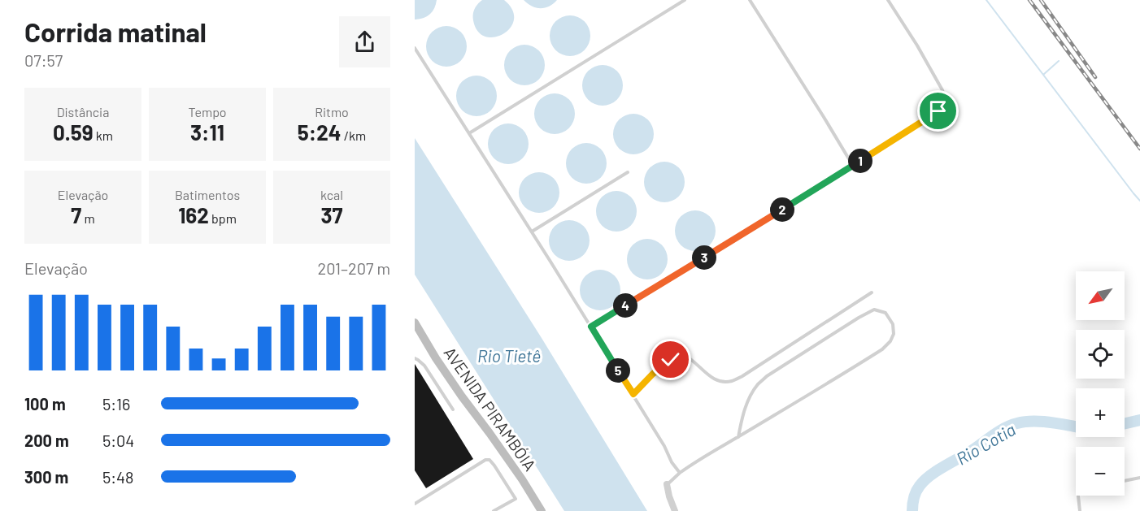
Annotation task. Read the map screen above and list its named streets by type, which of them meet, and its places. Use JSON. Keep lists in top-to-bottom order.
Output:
{
  "streets": {
    "main road": ["AVENIDA PIRAMBÓIA"]
  },
  "water": ["Rio Tietê", "Rio Cotia"],
  "north": "bottom left",
  "page": {
    "heading": ["Corrida matinal", "07:57"],
    "stats": [
      ["Distância", "0.59 km"],
      ["Tempo", "3:11"],
      ["Ritmo", "5:24 /km"],
      ["Elevação", "7 m"],
      ["Batimentos", "162 bpm"],
      ["kcal", "37"]
    ],
    "pins": [
      "1",
      "2",
      "3",
      "4",
      "5"
    ],
    "chart": ["Elevação", "201–207 m"],
    "map_buttons": ["+", "−"],
    "list": [
      {
        "name": "100 m",
        "note": "5:16"
      },
      {
        "name": "200 m",
        "note": "5:04"
      },
      {
        "name": "300 m",
        "note": "5:48"
      }
    ]
  }
}
